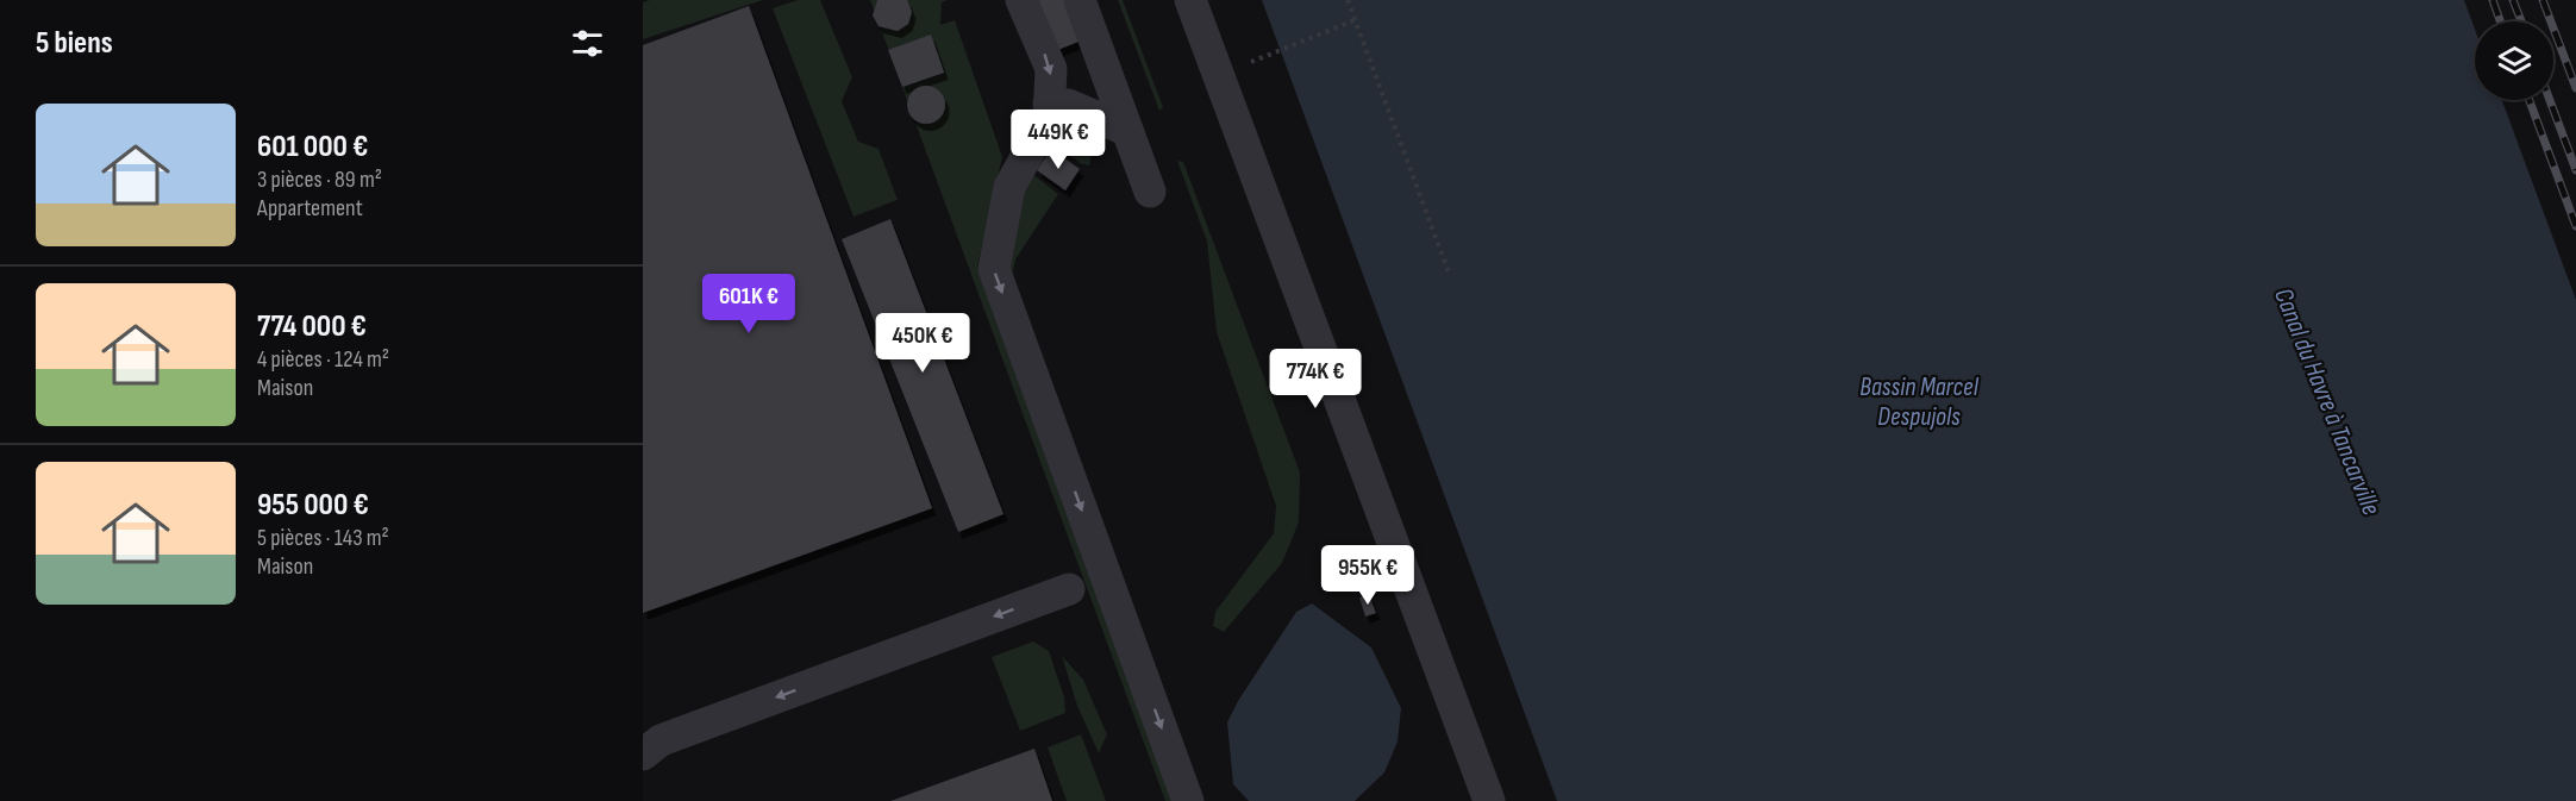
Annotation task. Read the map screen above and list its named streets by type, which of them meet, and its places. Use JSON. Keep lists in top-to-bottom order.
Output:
{
  "water": ["Bassin Marcel Despujols", "Canal du Havre à Tancarville"],
  "page": {
    "heading": "5 biens",
    "list": [
      {
        "name": "601 000 €",
        "note": "3 pièces · 89 m² · Appartement"
      },
      {
        "name": "774 000 €",
        "note": "4 pièces · 124 m² · Maison"
      },
      {
        "name": "955 000 €",
        "note": "5 pièces · 143 m² · Maison"
      }
    ],
    "price": [
      "449K €",
      "601K €",
      "450K €",
      "774K €",
      "955K €"
    ]
  }
}
